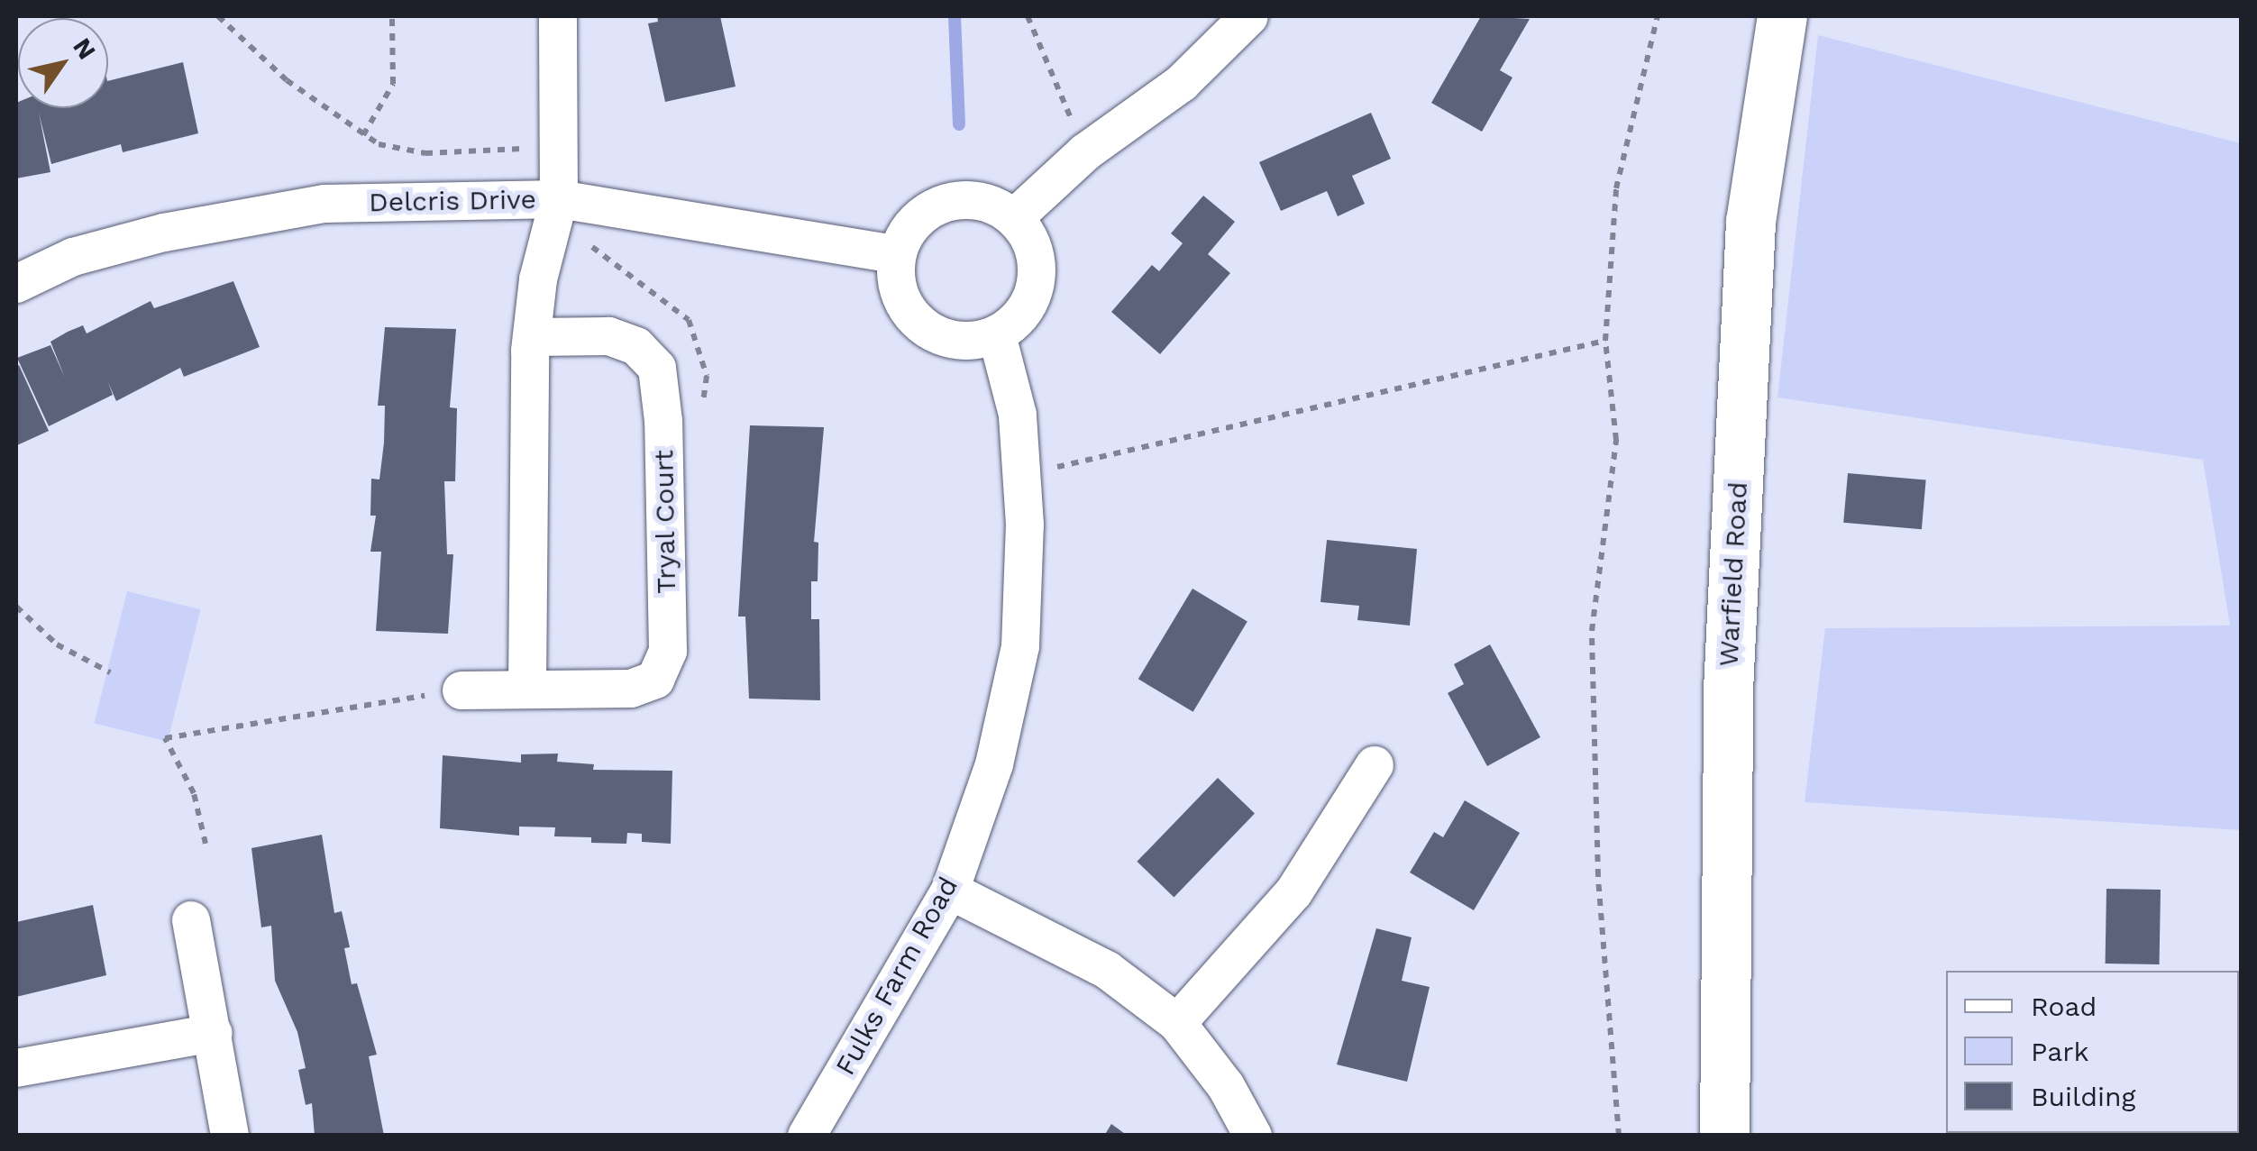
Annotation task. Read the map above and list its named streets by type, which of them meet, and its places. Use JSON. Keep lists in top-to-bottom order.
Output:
{
  "streets": {
    "street": [
      "Delcris Drive",
      "Tryal Court",
      "Warfield Road",
      "Fulks Farm Road"
    ]
  },
  "crossings": [
    ["Delcris Drive", "Fulks Farm Road"]
  ],
  "legend": ["Road", "Park", "Building"],
  "north": "top right"
}
